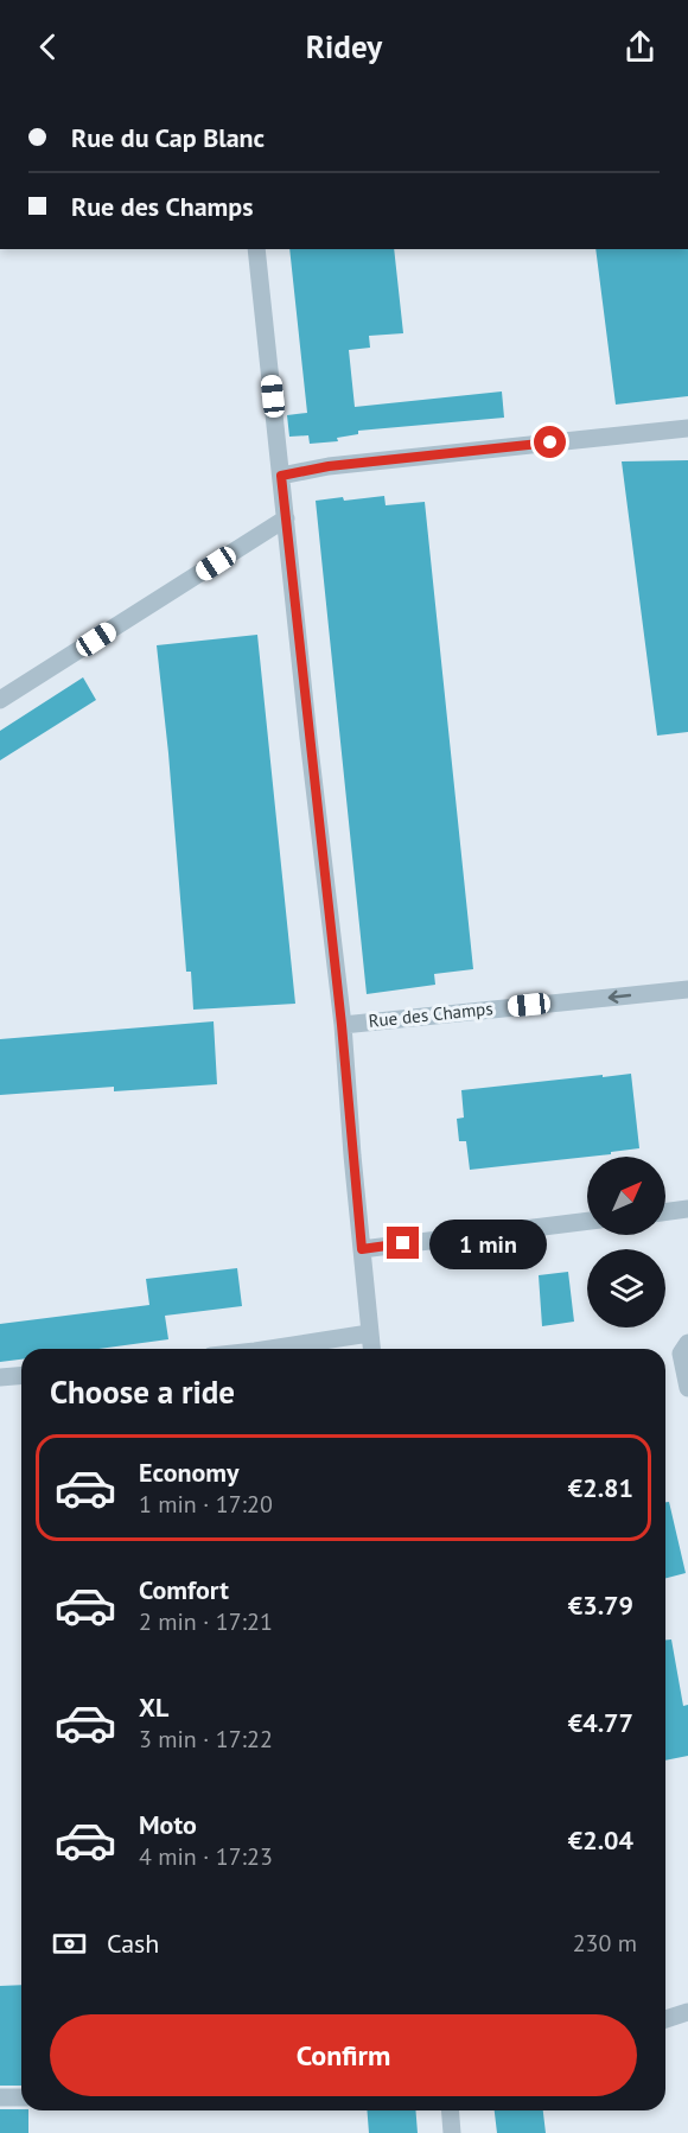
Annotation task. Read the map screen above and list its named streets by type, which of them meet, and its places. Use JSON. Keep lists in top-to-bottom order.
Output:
{
  "streets": {
    "street": ["Rue des Champs"]
  },
  "one_way": ["Rue des Champs"],
  "north": "top right",
  "page": {
    "header": "Ridey",
    "banner": ["Rue du Cap Blanc", "Rue des Champs"],
    "bubble": "1 min",
    "heading": "Choose a ride",
    "list": [
      {
        "name": "Economy",
        "note": "1 min · 17:20",
        "value": "€2.81"
      },
      {
        "name": "Comfort",
        "note": "2 min · 17:21",
        "value": "€3.79"
      },
      {
        "name": "XL",
        "note": "3 min · 17:22",
        "value": "€4.77"
      },
      {
        "name": "Moto",
        "note": "4 min · 17:23",
        "value": "€2.04"
      }
    ],
    "pay": ["Cash", "230 m"],
    "buttons": "Confirm"
  }
}
